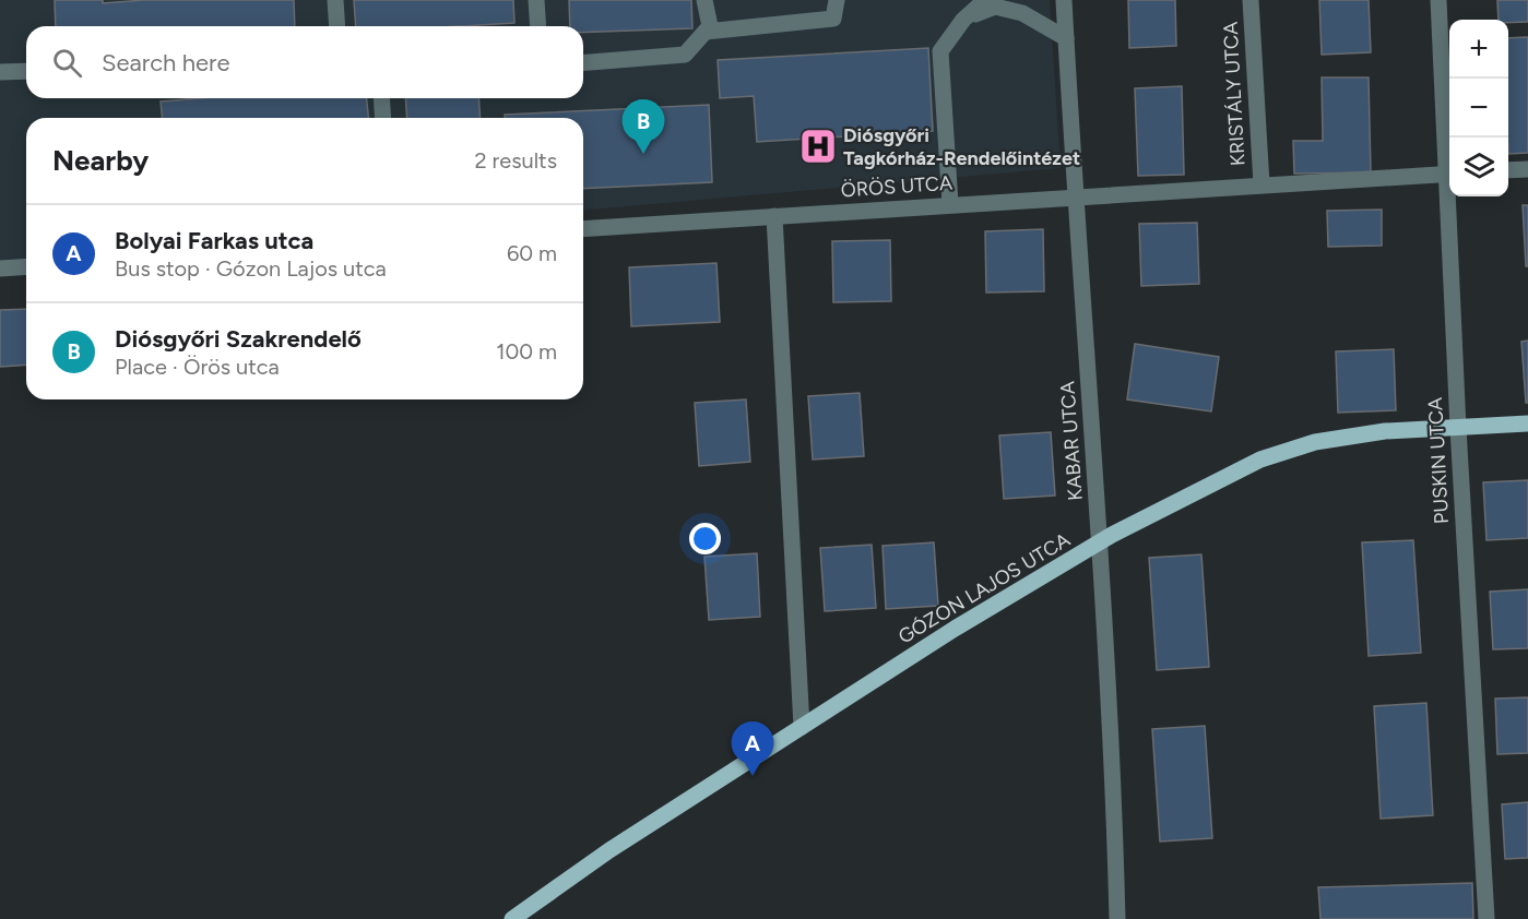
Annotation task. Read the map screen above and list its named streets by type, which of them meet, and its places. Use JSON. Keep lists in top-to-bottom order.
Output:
{
  "streets": {
    "main road": ["GÓZON LAJOS UTCA"],
    "street": [
      "KRISTÁLY UTCA",
      "ÖRÖS UTCA",
      "KABAR UTCA",
      "PUSKIN UTCA"
    ]
  },
  "crossings": [
    ["KRISTÁLY UTCA", "ÖRÖS UTCA"],
    ["ÖRÖS UTCA", "KABAR UTCA"],
    ["ÖRÖS UTCA", "PUSKIN UTCA"],
    ["KABAR UTCA", "GÓZON LAJOS UTCA"],
    ["PUSKIN UTCA", "GÓZON LAJOS UTCA"]
  ],
  "places": {
    "hospital": ["Diósgyőri Tagkórház-Rendelőintézet"]
  },
  "page": {
    "map_buttons": ["+", "−"],
    "search": "Search here",
    "pins": ["B", "A"],
    "heading": ["Nearby", "2 results"],
    "list": [
      {
        "mark": "A",
        "name": "Bolyai Farkas utca",
        "note": "Bus stop · Gózon Lajos utca",
        "value": "60 m"
      },
      {
        "mark": "B",
        "name": "Diósgyőri Szakrendelő",
        "note": "Place · Örös utca",
        "value": "100 m"
      }
    ]
  }
}
